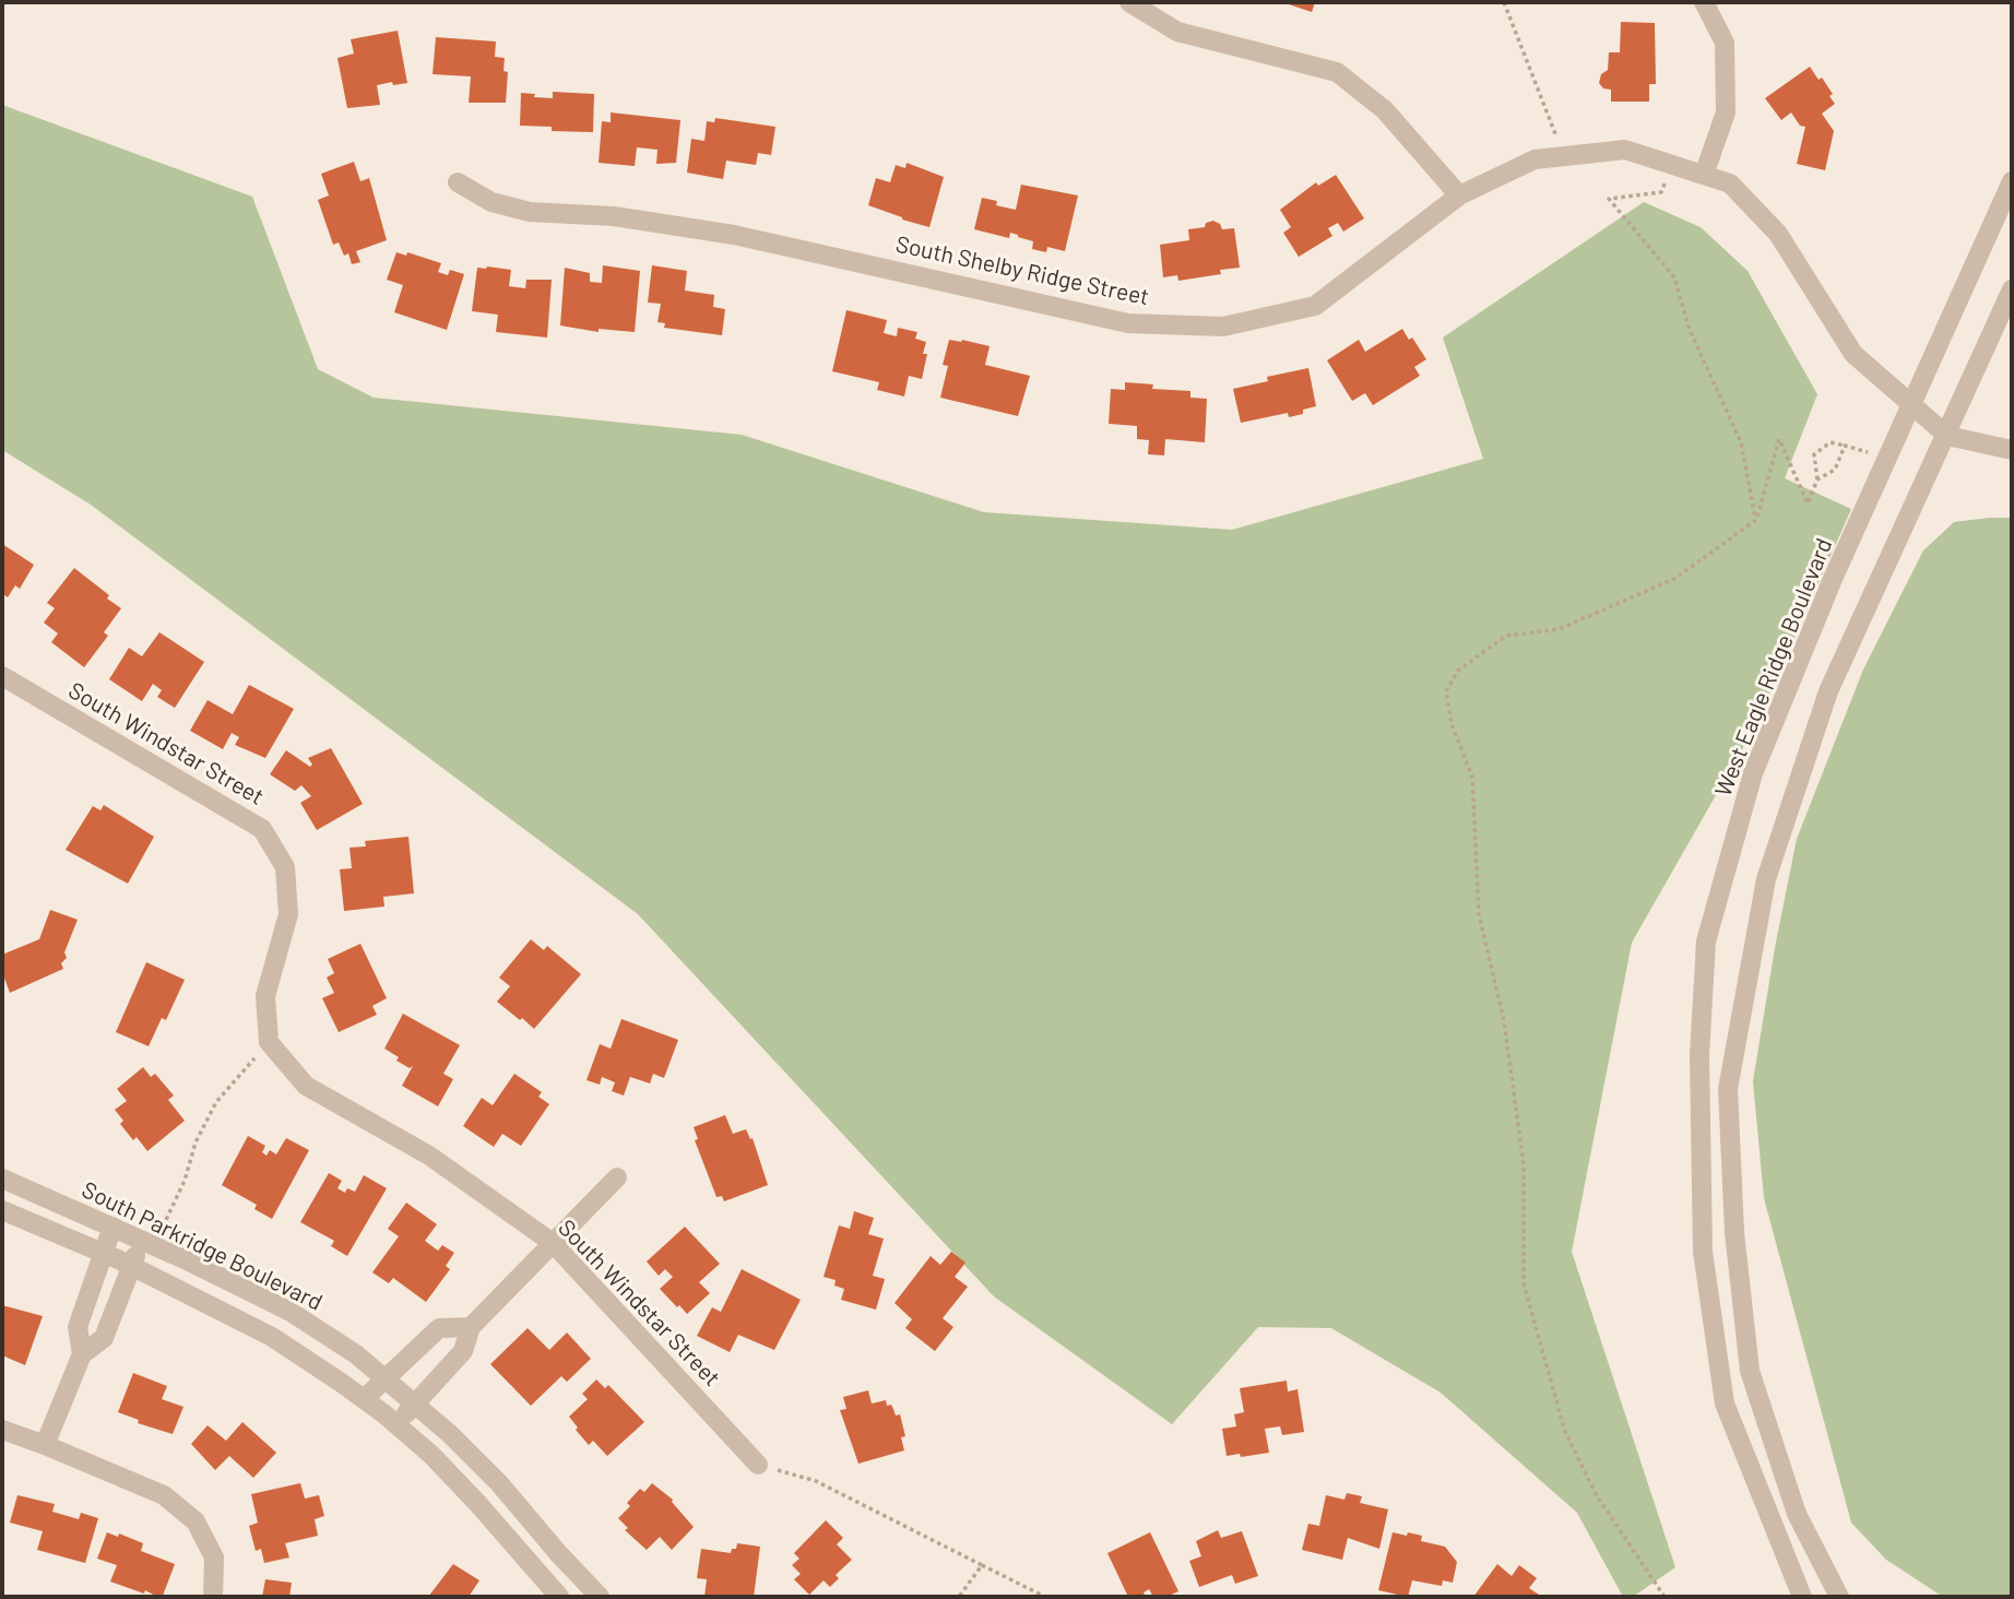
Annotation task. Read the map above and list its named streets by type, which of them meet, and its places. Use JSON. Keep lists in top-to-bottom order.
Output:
{
  "streets": {
    "street": [
      "South Shelby Ridge Street",
      "West Eagle Ridge Boulevard",
      "South Windstar Street",
      "South Parkridge Boulevard"
    ]
  },
  "crossings": [
    ["South Shelby Ridge Street", "West Eagle Ridge Boulevard"]
  ]
}
